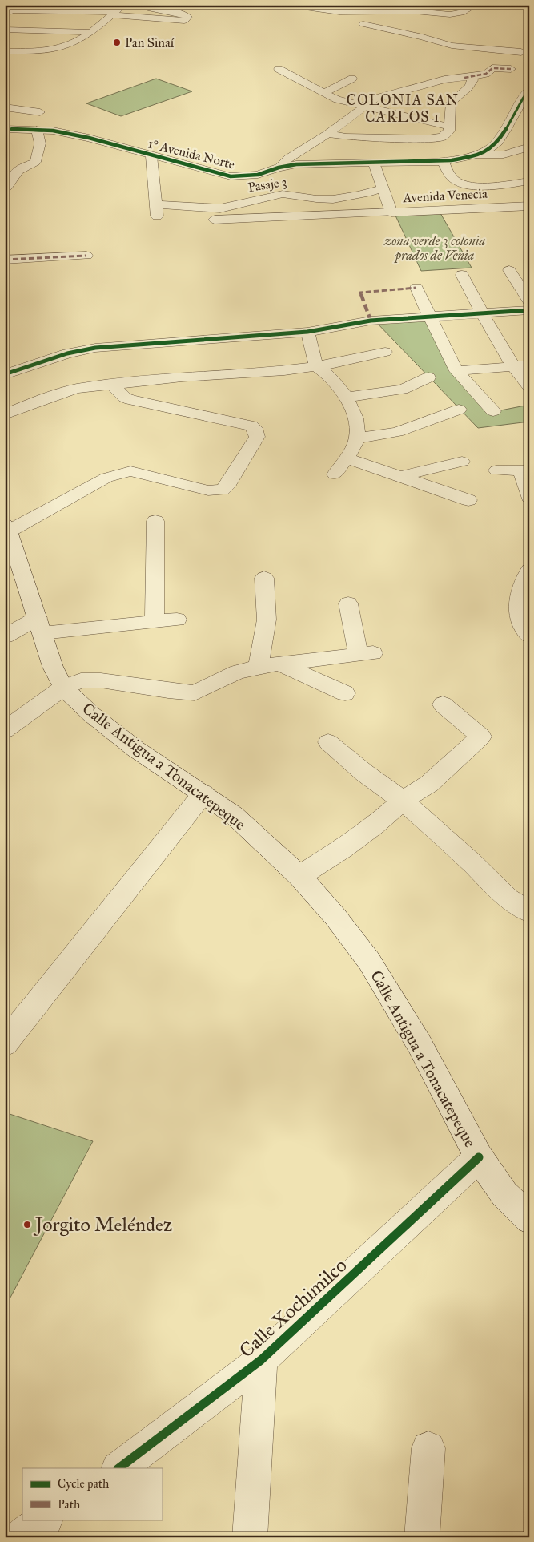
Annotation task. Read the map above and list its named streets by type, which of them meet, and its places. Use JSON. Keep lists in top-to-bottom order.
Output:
{
  "streets": {
    "street": [
      "1° Avenida Norte",
      "Pasaje 3",
      "Avenida Venecia",
      "Calle Antigua a Tonacatepeque",
      "Calle Xochimilco"
    ]
  },
  "crossings": [
    ["1° Avenida Norte", "Pasaje 3"],
    ["1° Avenida Norte", "Avenida Venecia"],
    ["Pasaje 3", "Avenida Venecia"],
    ["Calle Antigua a Tonacatepeque", "Calle Xochimilco"]
  ],
  "districts": ["COLONIA SAN CARLOS 1"],
  "parks": ["zona verde 3 colonia prados de Venia"],
  "places": ["Pan Sinaí", "Jorgito Meléndez"],
  "legend": ["Cycle path", "Path"]
}
